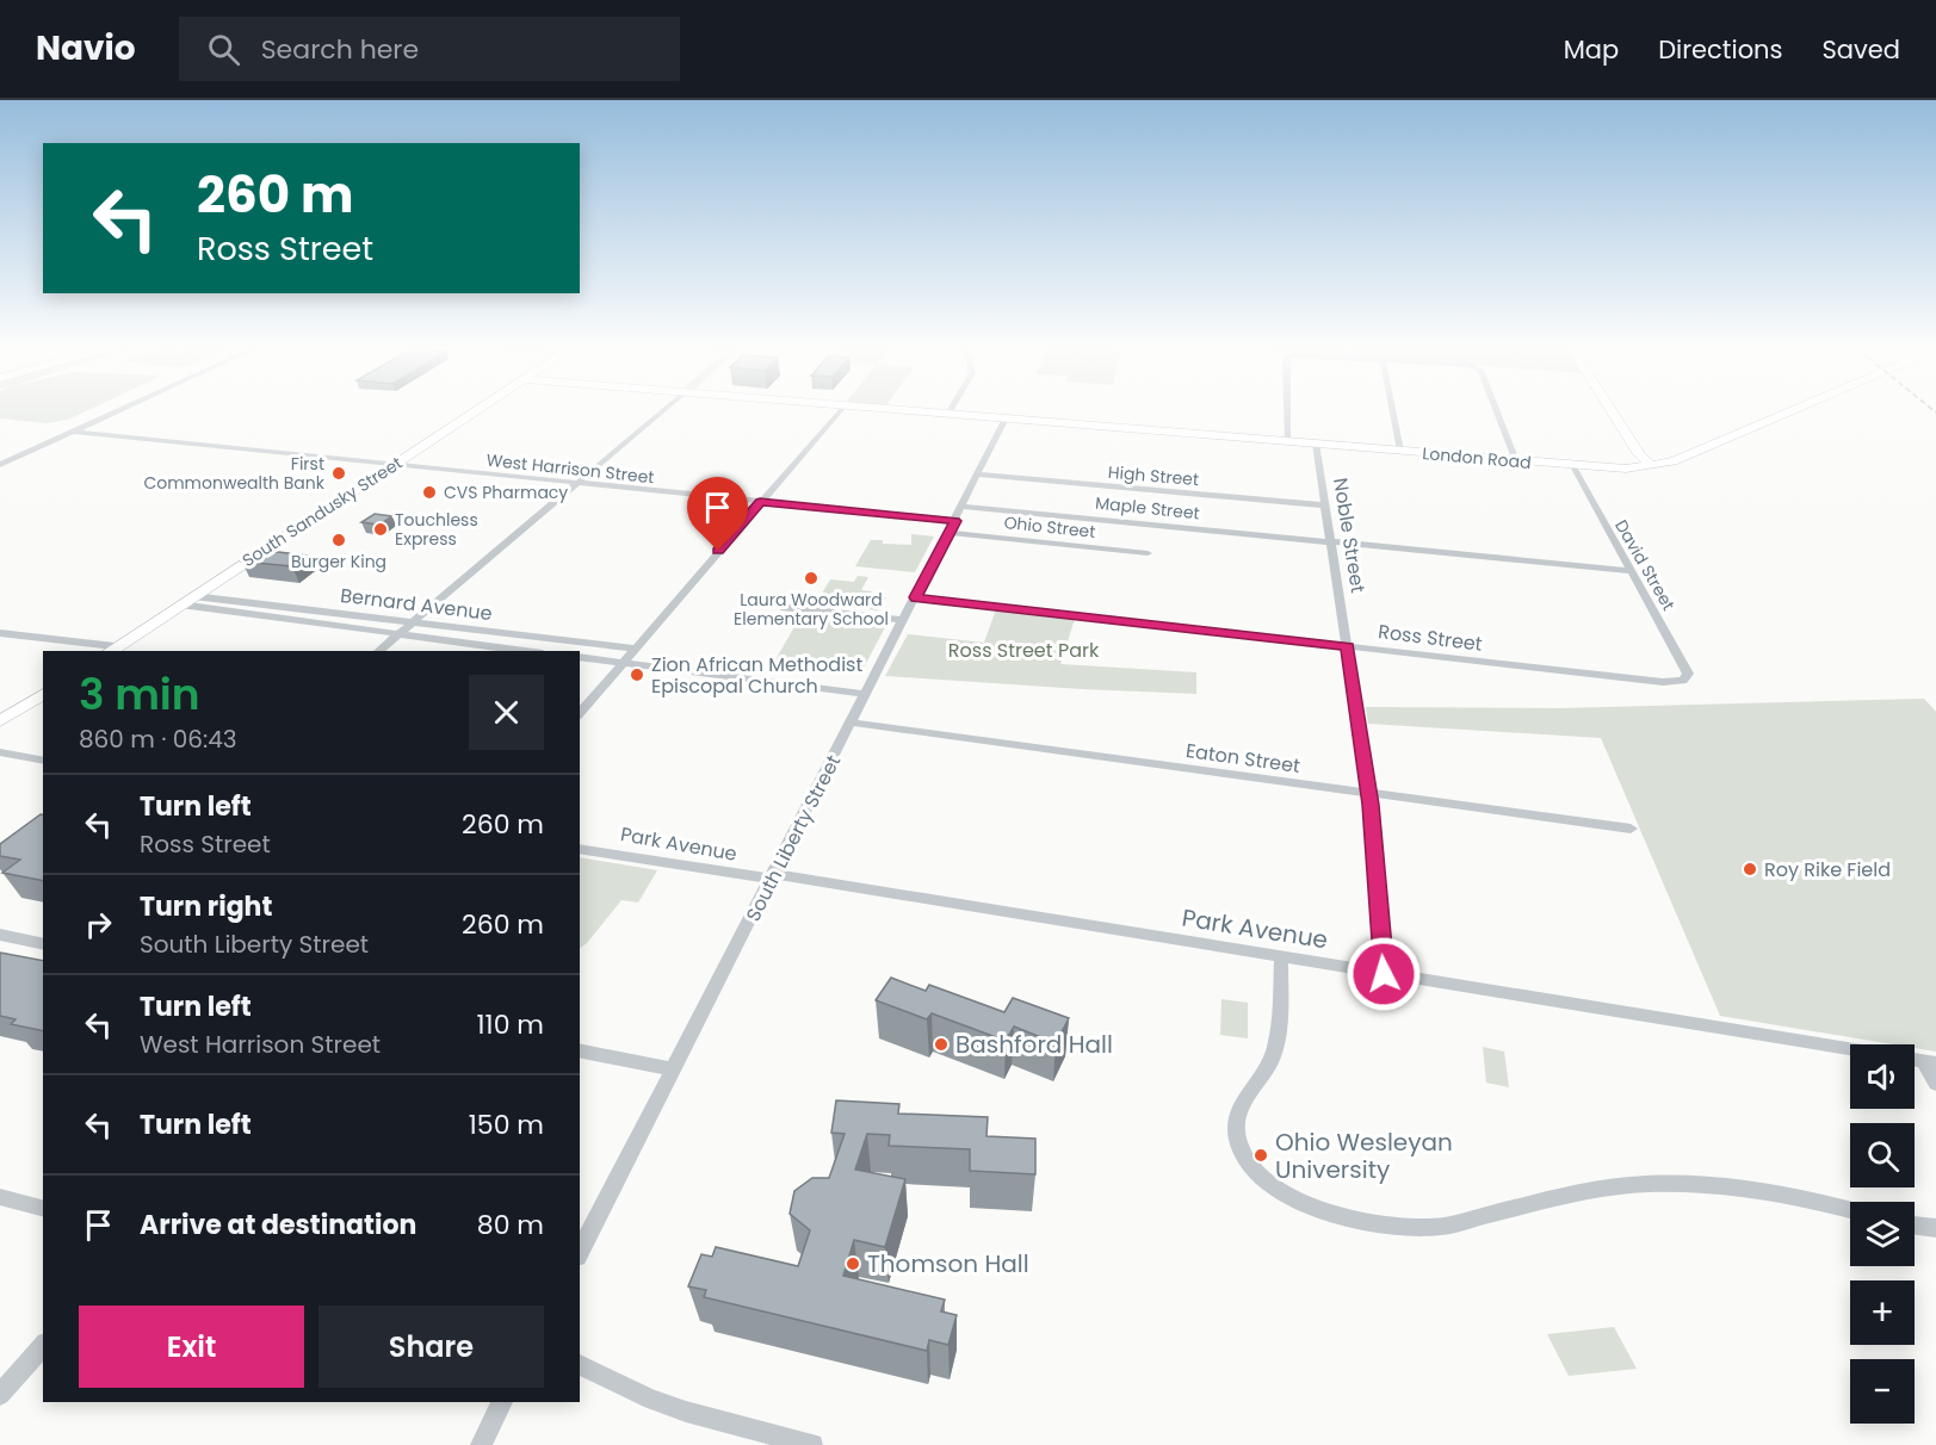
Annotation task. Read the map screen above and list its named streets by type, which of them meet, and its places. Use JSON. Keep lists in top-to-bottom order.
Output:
{
  "streets": {
    "street": [
      "London Road",
      "West Harrison Street",
      "High Street",
      "Maple Street",
      "South Sandusky Street",
      "Ohio Street",
      "Noble Street",
      "David Street",
      "Bernard Avenue",
      "Ross Street",
      "Eaton Street",
      "South Liberty Street",
      "Park Avenue"
    ]
  },
  "crossings": [
    ["London Road", "Noble Street"],
    ["London Road", "David Street"],
    ["London Road", "South Liberty Street"],
    ["West Harrison Street", "South Sandusky Street"],
    ["West Harrison Street", "South Liberty Street"],
    ["High Street", "Noble Street"],
    ["High Street", "South Liberty Street"],
    ["Maple Street", "Noble Street"],
    ["Maple Street", "David Street"],
    ["Maple Street", "South Liberty Street"],
    ["South Sandusky Street", "Bernard Avenue"],
    ["Ohio Street", "South Liberty Street"],
    ["Noble Street", "Ross Street"],
    ["Noble Street", "Eaton Street"],
    ["Noble Street", "Park Avenue"],
    ["David Street", "Ross Street"],
    ["Ross Street", "South Liberty Street"],
    ["Eaton Street", "South Liberty Street"],
    ["South Liberty Street", "Park Avenue"]
  ],
  "parks": ["Ross Street Park"],
  "places": [
    "First Commonwealth Bank",
    "CVS Pharmacy",
    "Touchless Express",
    "Burger King",
    "Laura Woodward Elementary School",
    "Zion African Methodist Episcopal Church",
    "Roy Rike Field",
    "Bashford Hall",
    "Ohio Wesleyan University",
    "Thomson Hall"
  ],
  "page": {
    "header": "Navio",
    "search": "Search here",
    "nav": ["Map", "Directions", "Saved"],
    "turn": ["260 m", "Ross Street"],
    "heading": ["3 min", "860 m · 06:43"],
    "list": [
      {
        "name": "Turn left",
        "note": "Ross Street",
        "value": "260 m"
      },
      {
        "name": "Turn right",
        "note": "South Liberty Street",
        "value": "260 m"
      },
      {
        "name": "Turn left",
        "note": "West Harrison Street",
        "value": "110 m"
      },
      {
        "name": "Turn left",
        "value": "150 m"
      },
      {
        "name": "Arrive at destination",
        "value": "80 m"
      }
    ],
    "map_buttons": ["+", "−"],
    "buttons": ["Exit", "Share"]
  }
}
